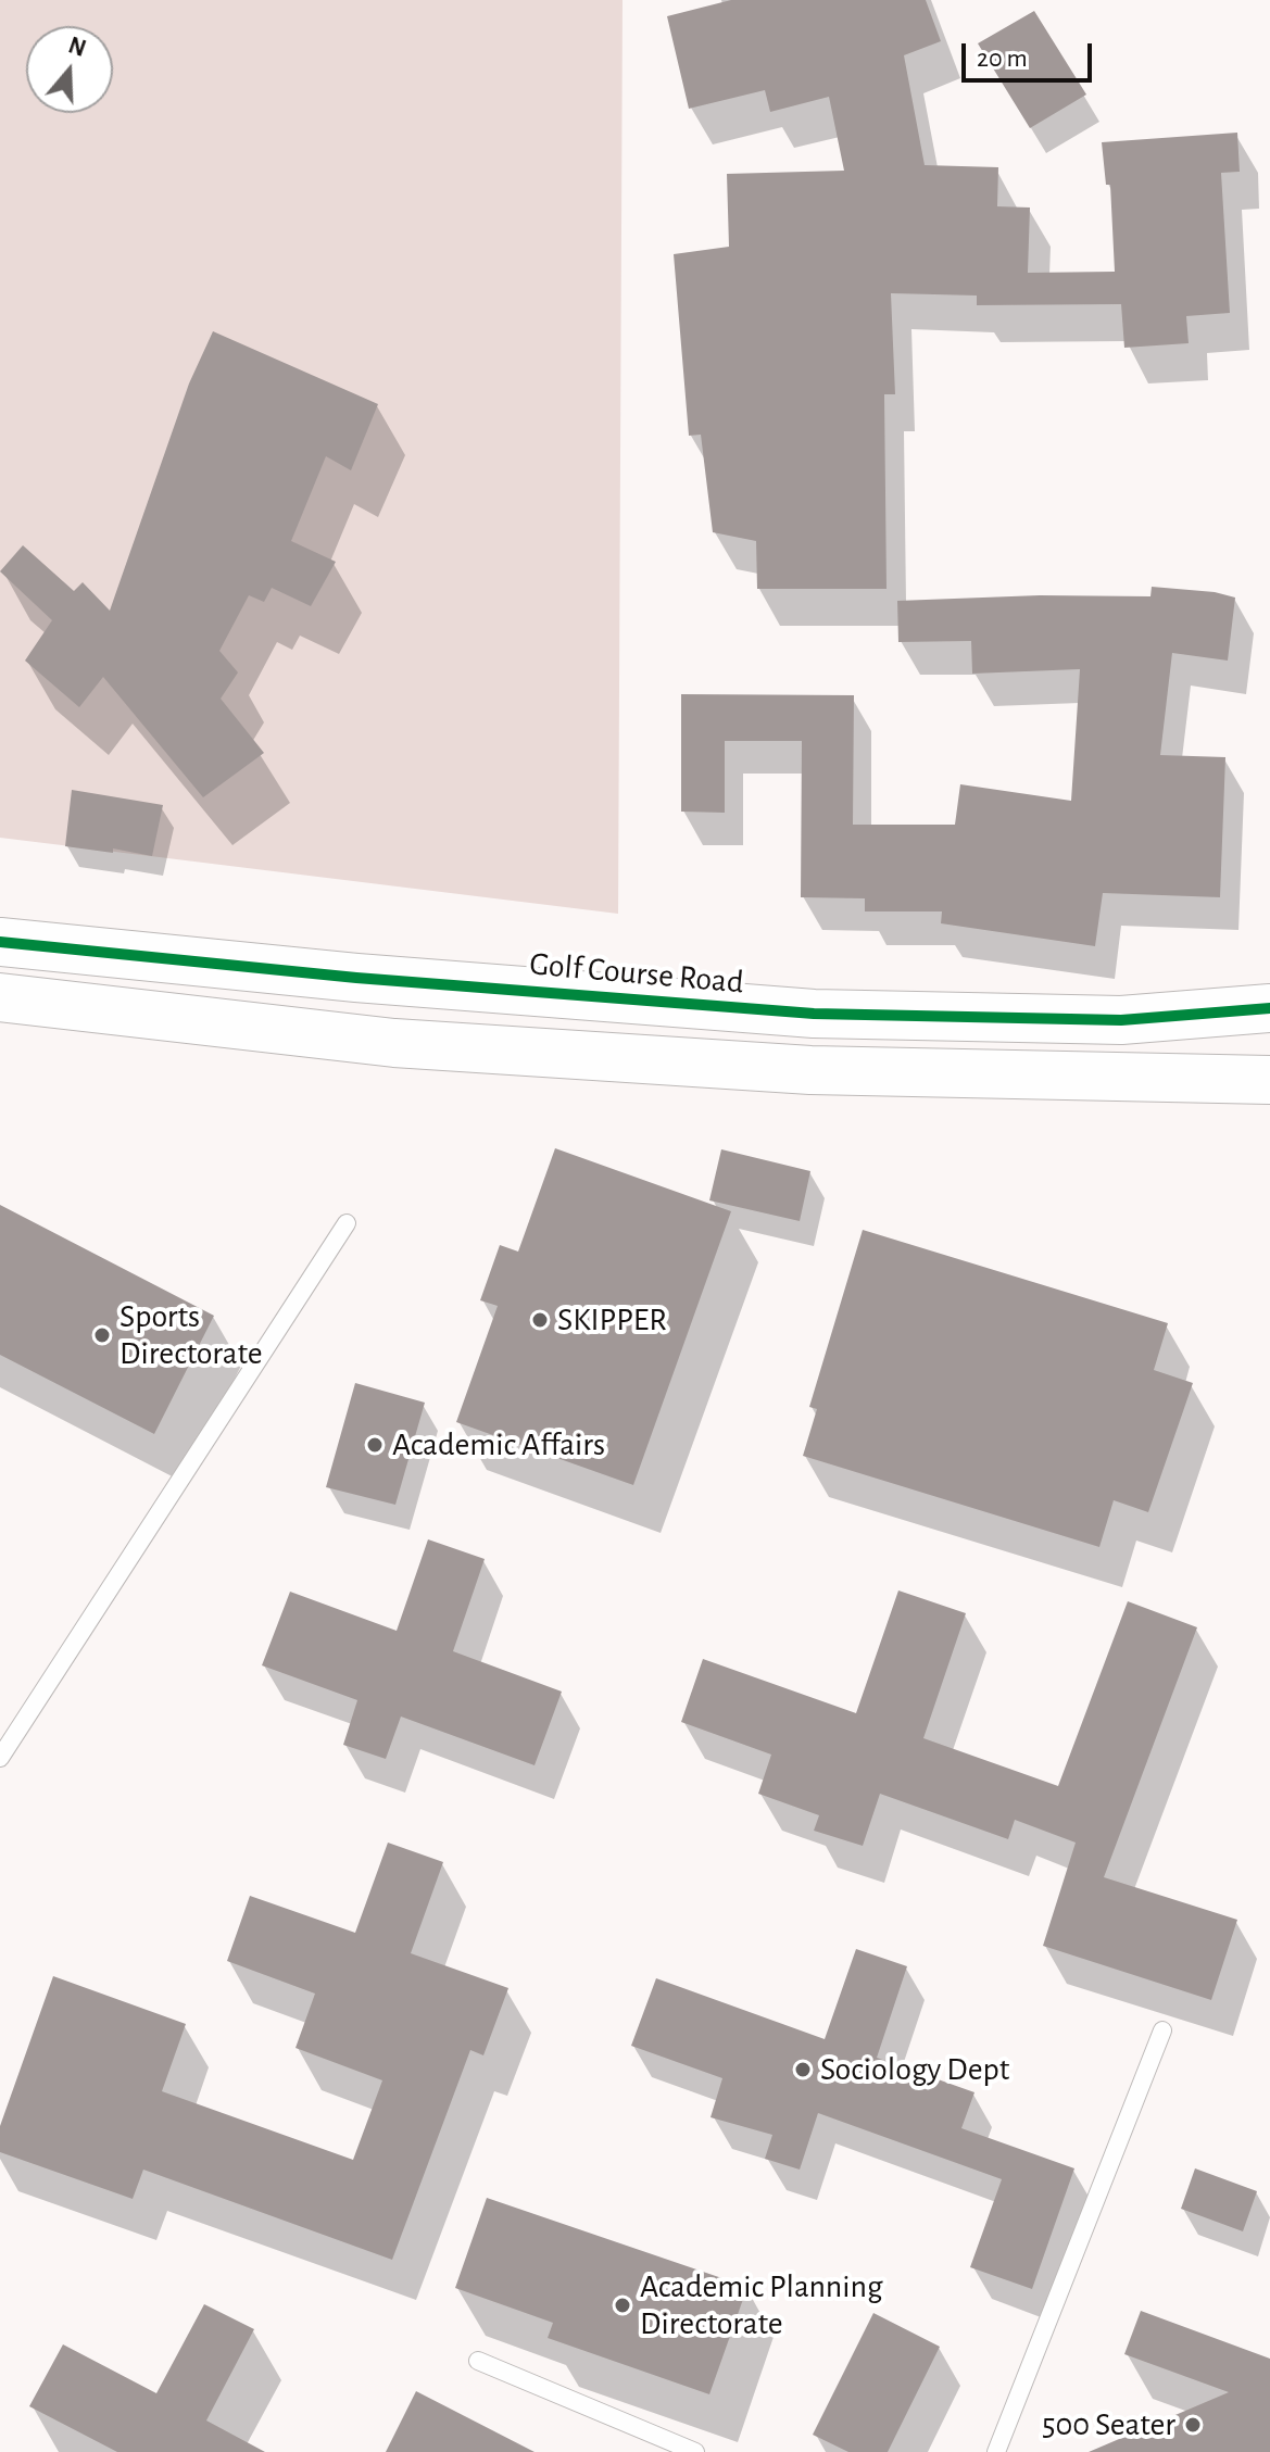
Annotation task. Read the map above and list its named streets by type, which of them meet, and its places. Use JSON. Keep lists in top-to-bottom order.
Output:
{
  "streets": {
    "street": ["Golf Course Road"]
  },
  "places": [
    "SKIPPER",
    "Sports Directorate",
    "Academic Affairs",
    "Sociology Dept",
    "Academic Planning Directorate",
    "500 Seater"
  ],
  "scale_bar": "20 m",
  "north": "top"
}
